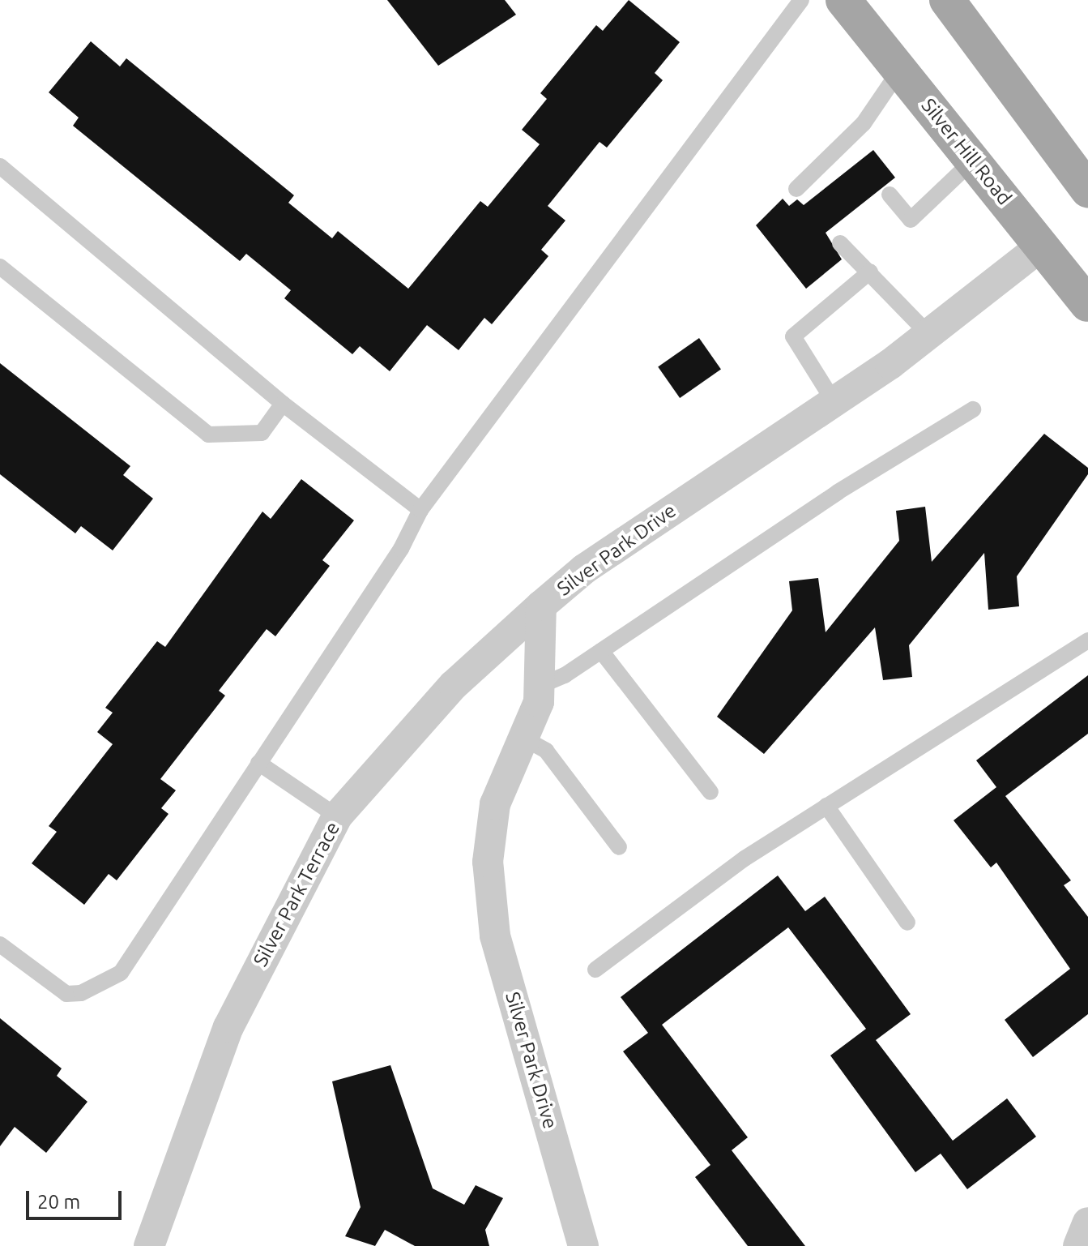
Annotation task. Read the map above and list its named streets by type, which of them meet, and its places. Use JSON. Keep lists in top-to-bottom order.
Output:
{
  "streets": {
    "main road": ["Silver Hill Road"],
    "street": ["Silver Park Drive", "Silver Park Terrace"]
  },
  "crossings": [
    ["Silver Hill Road", "Silver Park Drive"],
    ["Silver Park Drive", "Silver Park Terrace"]
  ],
  "scale_bar": "20 m"
}
